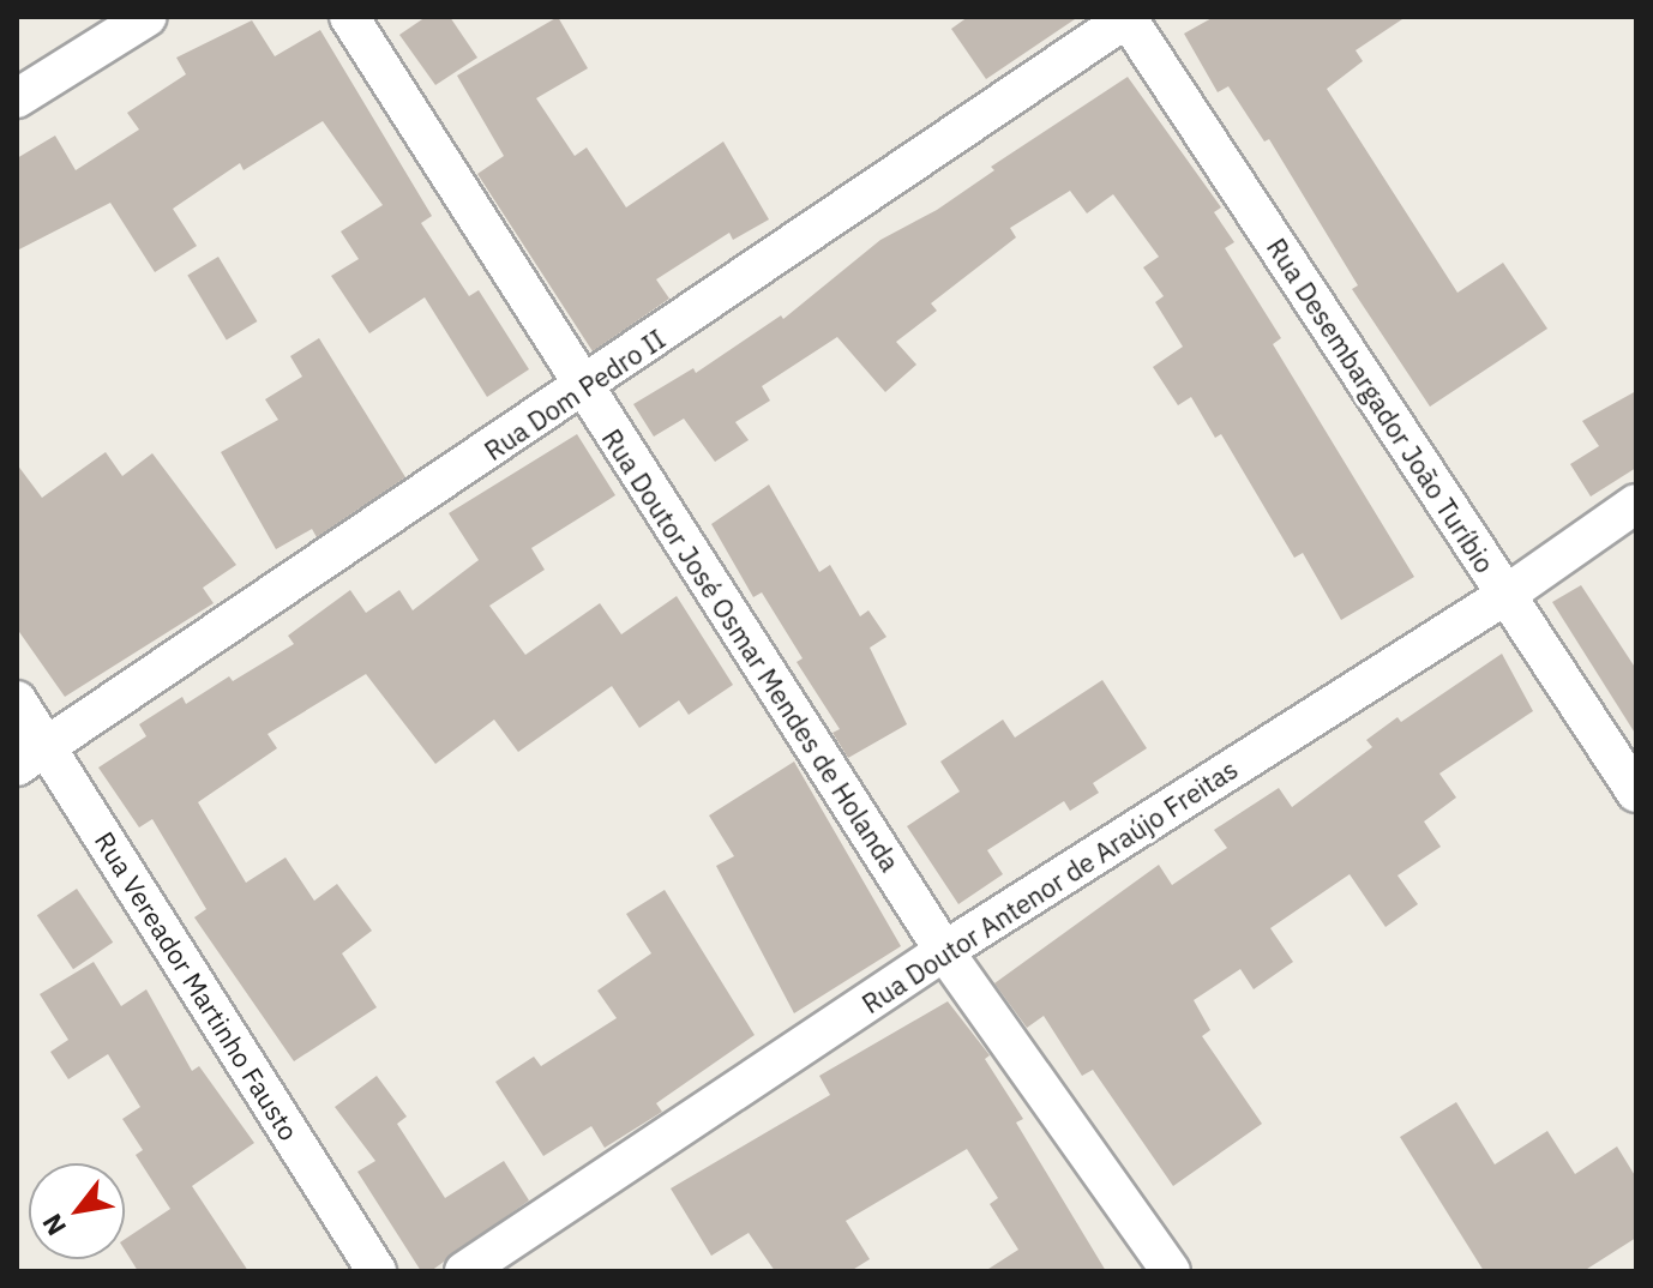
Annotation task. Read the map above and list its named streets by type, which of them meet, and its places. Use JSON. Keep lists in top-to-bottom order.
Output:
{
  "streets": {
    "street": [
      "Rua Dom Pedro II",
      "Rua Desembargador João Turíbio",
      "Rua Doutor José Osmar Mendes de Holanda",
      "Rua Doutor Antenor de Araújo Freitas",
      "Rua Vereador Martinho Fausto"
    ]
  },
  "crossings": [
    ["Rua Dom Pedro II", "Rua Desembargador João Turíbio"],
    ["Rua Dom Pedro II", "Rua Doutor José Osmar Mendes de Holanda"],
    ["Rua Dom Pedro II", "Rua Vereador Martinho Fausto"],
    ["Rua Desembargador João Turíbio", "Rua Doutor Antenor de Araújo Freitas"],
    ["Rua Doutor José Osmar Mendes de Holanda", "Rua Doutor Antenor de Araújo Freitas"]
  ],
  "north": "bottom left"
}
